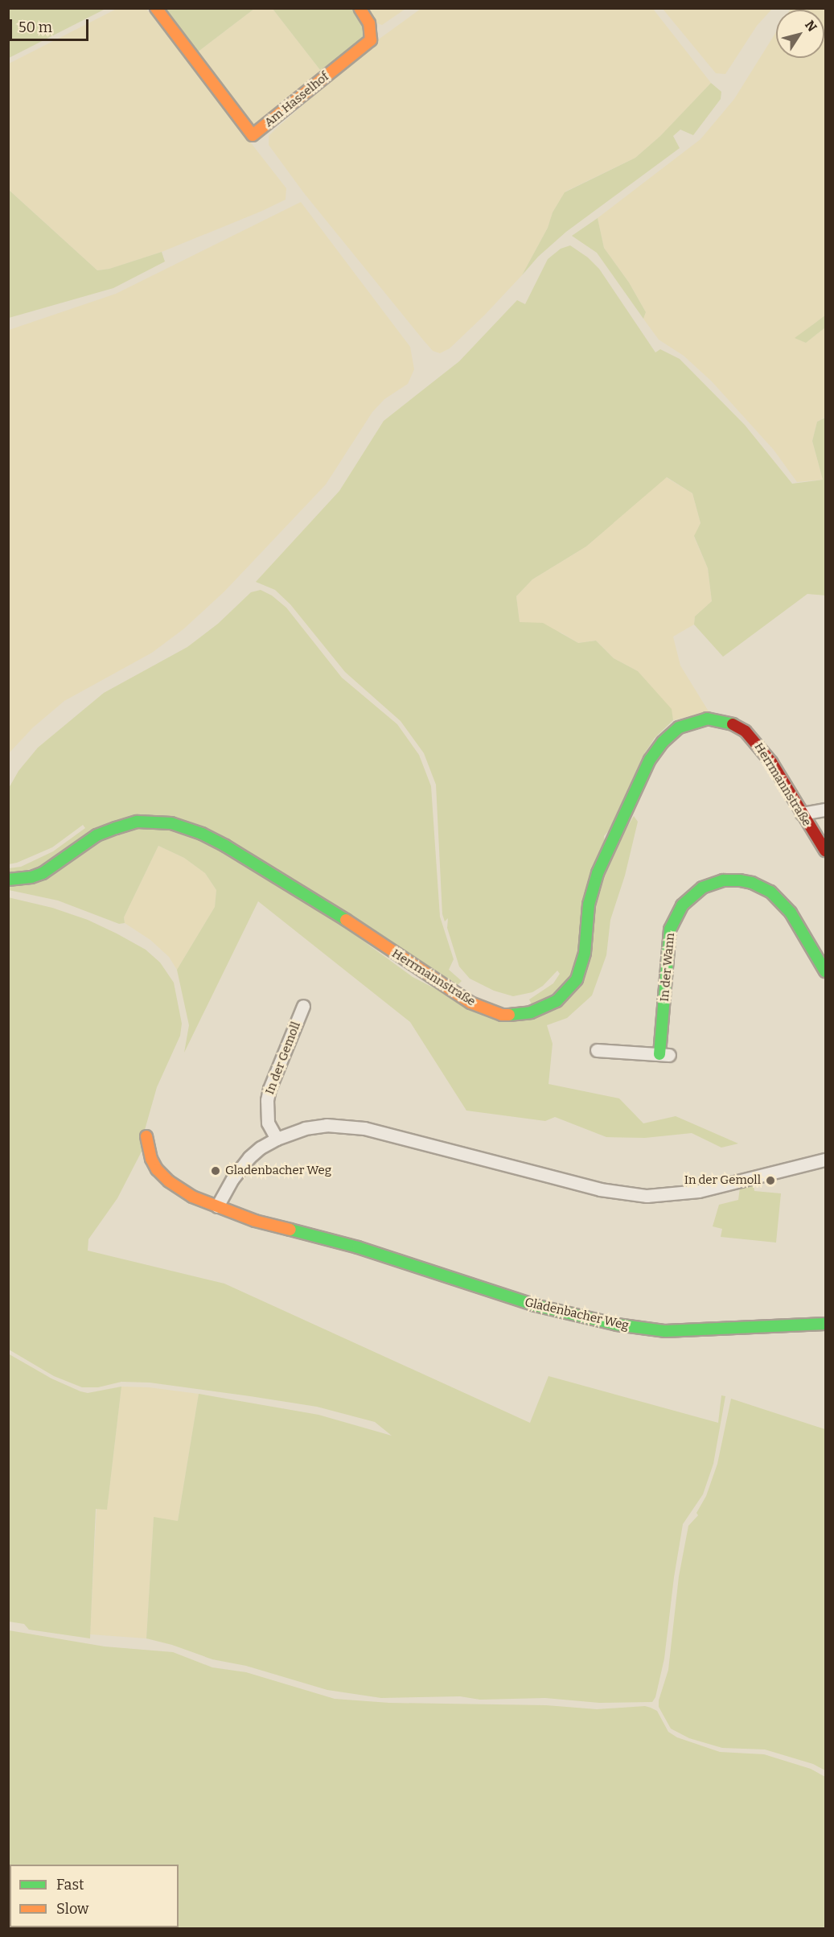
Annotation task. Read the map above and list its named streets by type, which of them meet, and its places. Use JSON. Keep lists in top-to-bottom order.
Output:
{
  "streets": {
    "street": [
      "Am Hasselhof",
      "Herrmannstraße",
      "In der Wann",
      "In der Gemoll",
      "Gladenbacher Weg"
    ]
  },
  "places": ["Gladenbacher Weg", "In der Gemoll"],
  "legend": ["Fast", "Slow"],
  "scale_bar": "50 m",
  "north": "top right"
}
